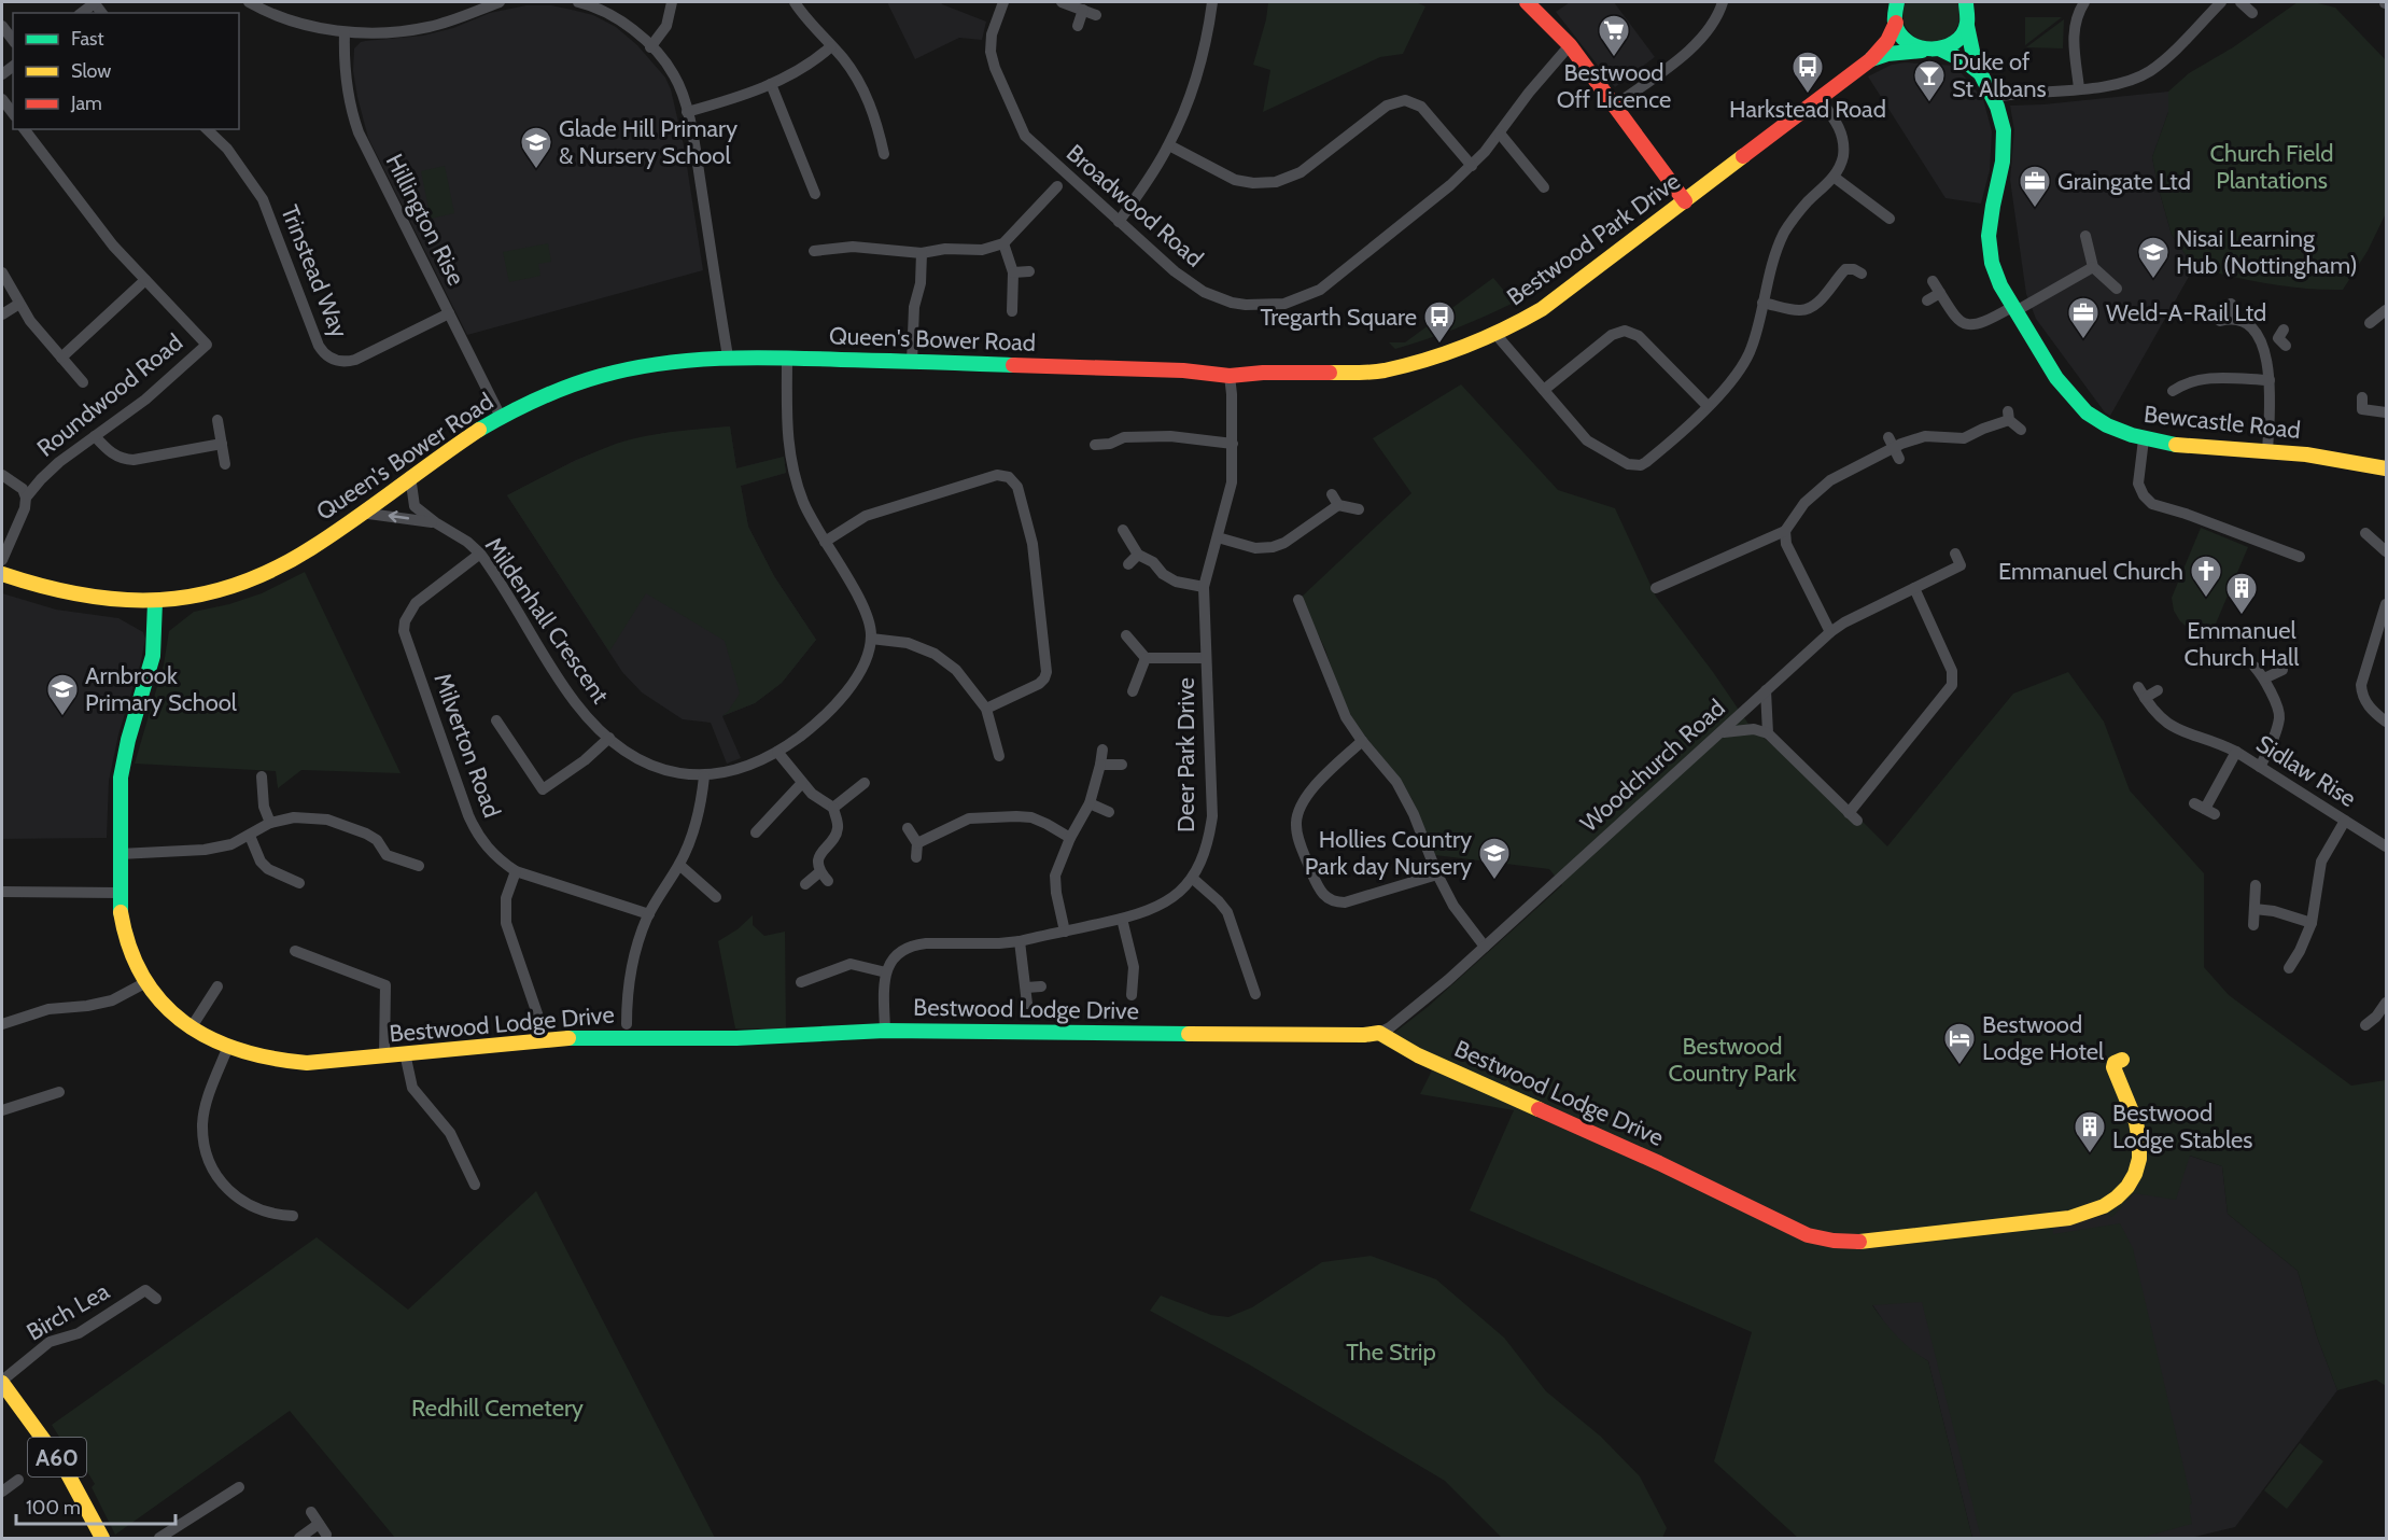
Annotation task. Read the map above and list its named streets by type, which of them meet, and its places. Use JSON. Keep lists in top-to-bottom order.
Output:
{
  "streets": {
    "main road": [
      "Bestwood Park Drive",
      "Queen's Bower Road",
      "Bewcastle Road",
      "Bestwood Lodge Drive",
      "A60"
    ],
    "street": [
      "Broadwood Road",
      "Hillington Rise",
      "Trinstead Way",
      "Roundwood Road",
      "Mildenhall Crescent",
      "Milverton Road",
      "Deer Park Drive",
      "Woodchurch Road",
      "Sidlaw Rise",
      "Birch Lea"
    ]
  },
  "crossings": [
    ["Hillington Rise", "Trinstead Way"],
    ["Hillington Rise", "Queen's Bower Road"],
    ["Bestwood Park Drive", "Queen's Bower Road"],
    ["Bestwood Park Drive", "Bewcastle Road"],
    ["Bestwood Park Drive", "Deer Park Drive"],
    ["Queen's Bower Road", "Mildenhall Crescent"],
    ["Queen's Bower Road", "Deer Park Drive"],
    ["Queen's Bower Road", "Bestwood Lodge Drive"],
    ["Mildenhall Crescent", "Milverton Road"],
    ["Woodchurch Road", "Bestwood Lodge Drive"],
    ["Birch Lea", "A60"]
  ],
  "parks": [
    "Church Field Plantations",
    "Bestwood Country Park",
    "The Strip",
    "Redhill Cemetery"
  ],
  "places": {
    "supermarket": ["Bestwood Off Licence"],
    "bus stop": ["Harkstead Road", "Tregarth Square"],
    "bar": ["Duke of St Albans"],
    "school or university": [
      "Glade Hill Primary & Nursery School",
      "Nisai Learning Hub (Nottingham)",
      "Arnbrook Primary School",
      "Hollies Country Park day Nursery"
    ],
    "office": ["Graingate Ltd", "Weld-A-Rail Ltd"],
    "church": ["Emmanuel Church"],
    "building": ["Emmanuel Church Hall", "Bestwood Lodge Stables"],
    "hotel": ["Bestwood Lodge Hotel"]
  },
  "legend": ["Fast", "Slow", "Jam"],
  "scale_bar": "100 m"
}
